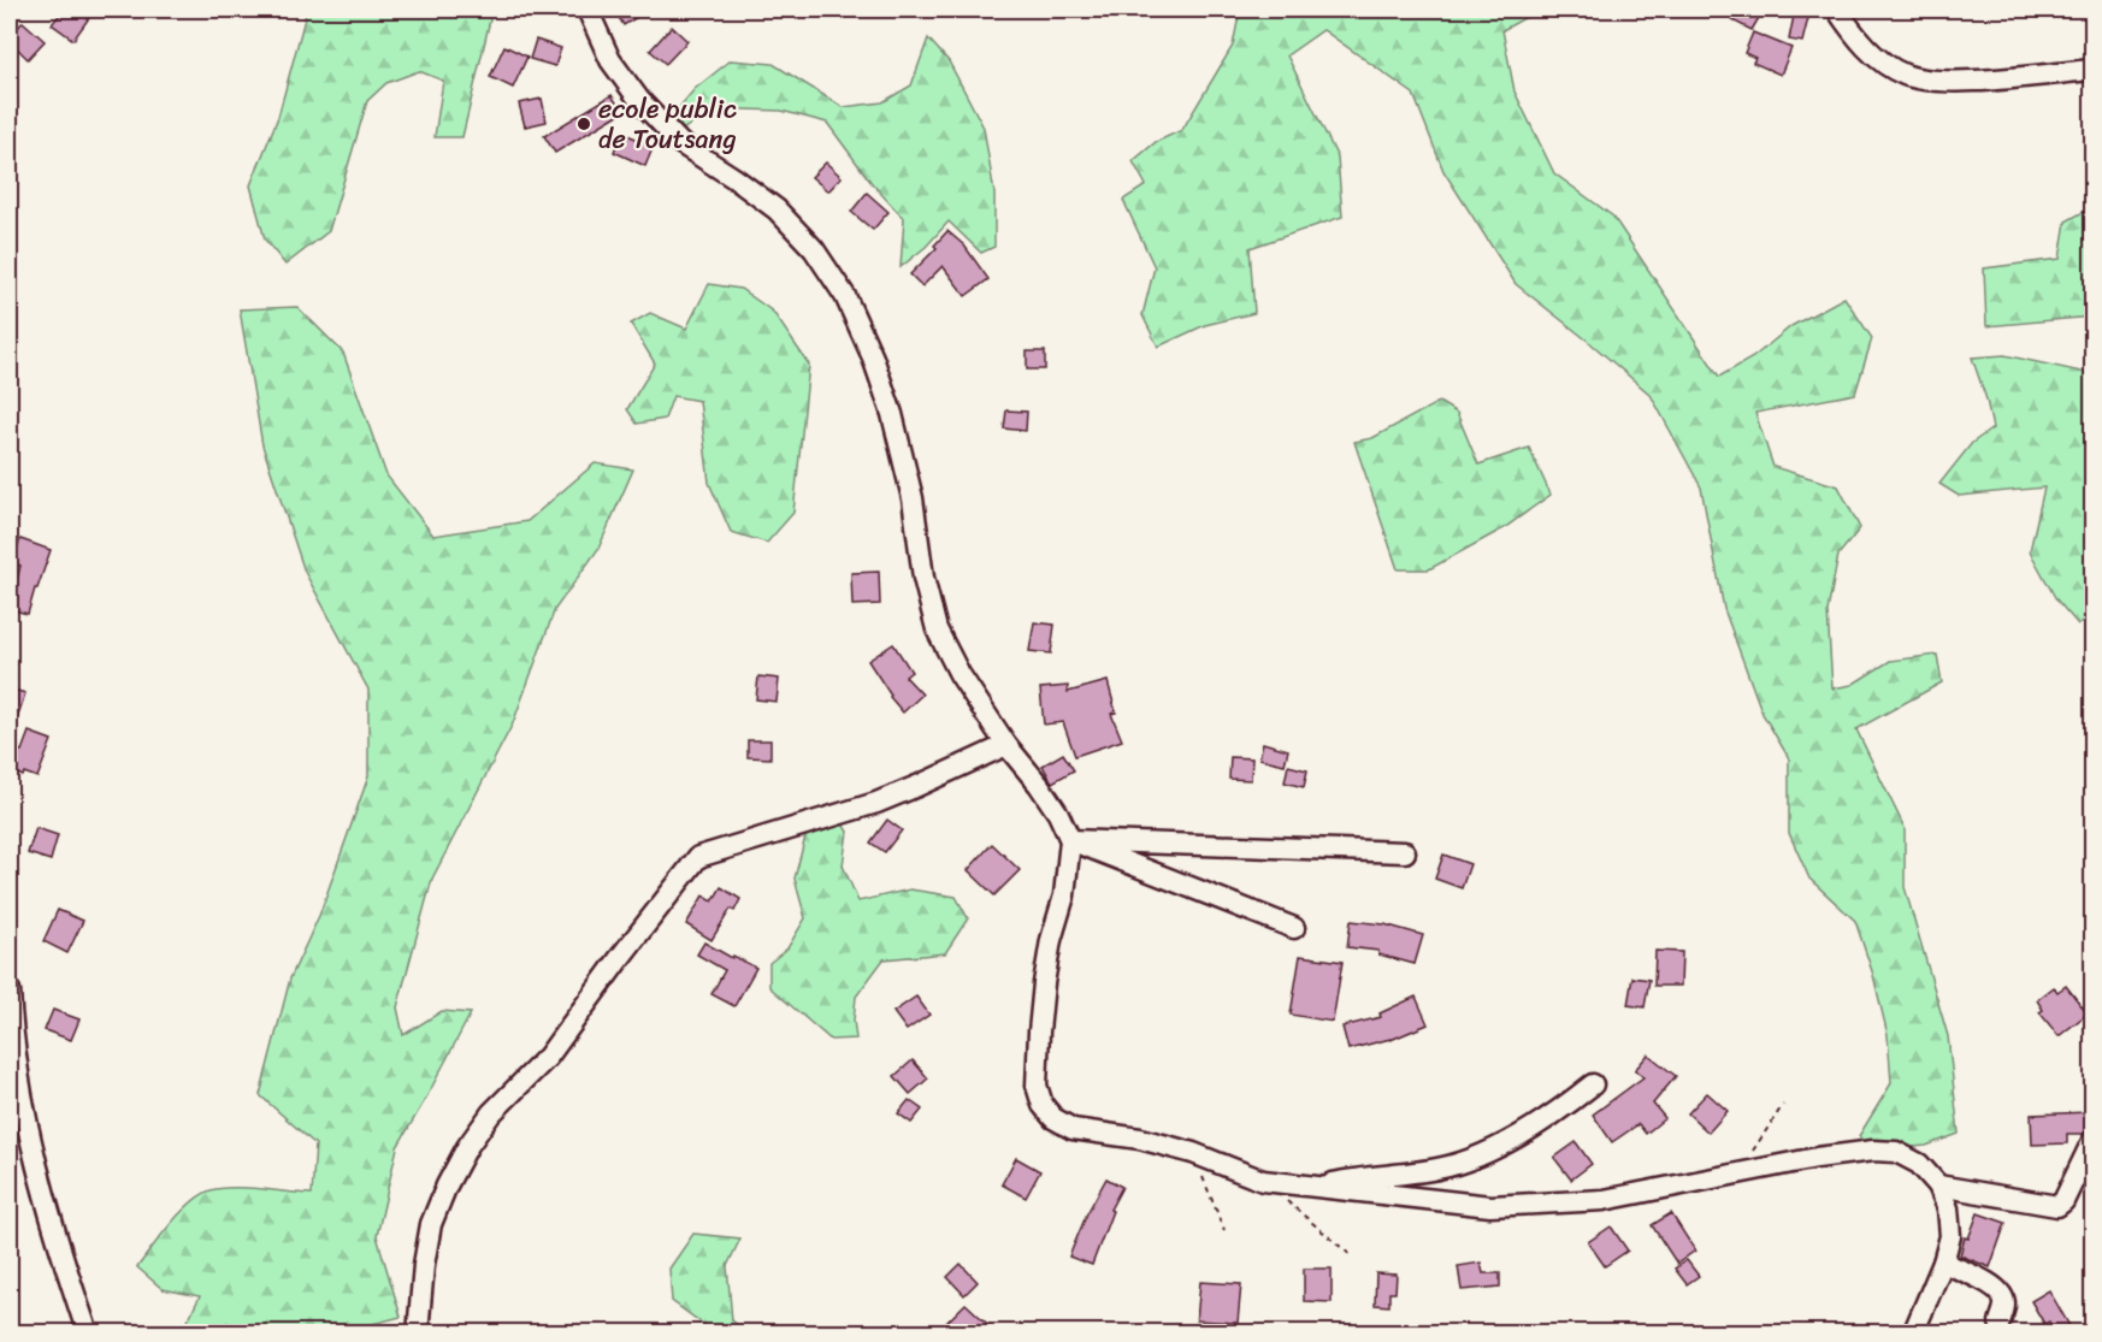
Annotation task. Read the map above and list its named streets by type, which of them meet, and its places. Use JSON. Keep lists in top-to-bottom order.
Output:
{
  "places": ["ecole public de Toutsang"]
}
